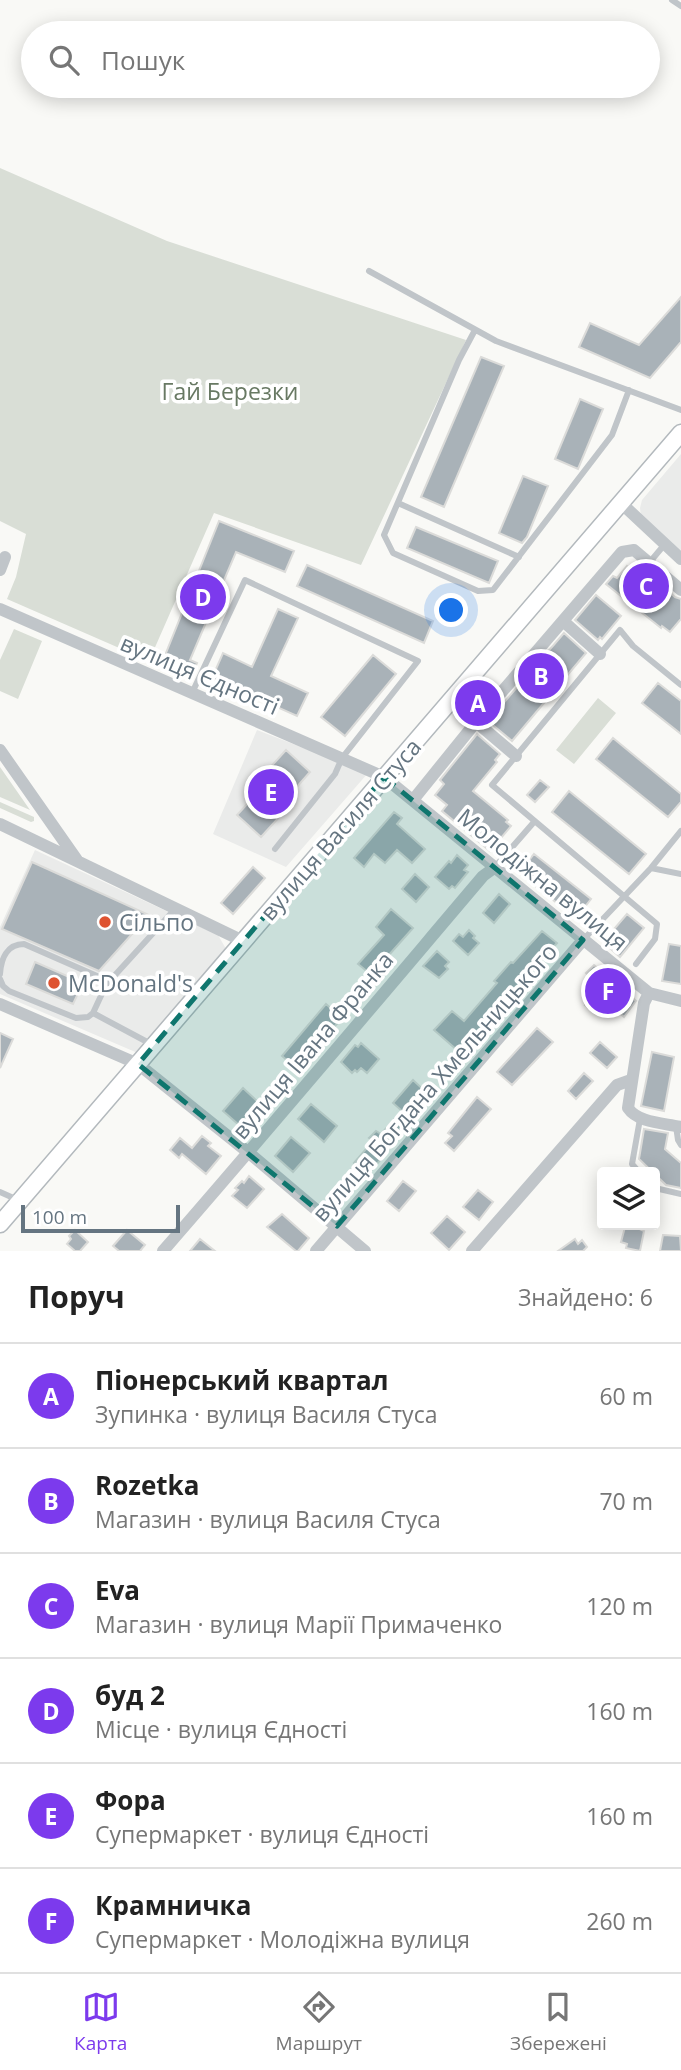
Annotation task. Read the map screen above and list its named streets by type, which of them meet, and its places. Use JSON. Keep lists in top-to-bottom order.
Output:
{
  "streets": {
    "main road": ["вулиця Василя Стуса"],
    "street": [
      "вулиця Єдності",
      "Молодіжна вулиця",
      "вулиця Івана Франка",
      "вулиця Богдана Хмельницького"
    ]
  },
  "crossings": [
    ["вулиця Єдності", "вулиця Василя Стуса"],
    ["вулиця Єдності", "Молодіжна вулиця"],
    ["вулиця Василя Стуса", "Молодіжна вулиця"],
    ["Молодіжна вулиця", "вулиця Івана Франка"],
    ["Молодіжна вулиця", "вулиця Богдана Хмельницького"]
  ],
  "parks": ["Гай Березки"],
  "places": ["Сільпо", "McDonald's"],
  "scale_bar": "100 m",
  "page": {
    "search": "Пошук",
    "pins": [
      "C",
      "D",
      "B",
      "A",
      "E",
      "F"
    ],
    "scale": "100 m",
    "heading": ["Поруч", "Знайдено: 6"],
    "list": [
      {
        "mark": "A",
        "name": "Піонерський квартал",
        "note": "Зупинка · вулиця Василя Стуса",
        "value": "60 m"
      },
      {
        "mark": "B",
        "name": "Rozetka",
        "note": "Магазин · вулиця Василя Стуса",
        "value": "70 m"
      },
      {
        "mark": "C",
        "name": "Eva",
        "note": "Магазин · вулиця Марії Примаченко",
        "value": "120 m"
      },
      {
        "mark": "D",
        "name": "буд 2",
        "note": "Місце · вулиця Єдності",
        "value": "160 m"
      },
      {
        "mark": "E",
        "name": "Фора",
        "note": "Супермаркет · вулиця Єдності",
        "value": "160 m"
      },
      {
        "mark": "F",
        "name": "Крамничка",
        "note": "Супермаркет · Молодіжна вулиця",
        "value": "260 m"
      }
    ],
    "nav": ["Карта", "Маршрут", "Збережені"]
  }
}
